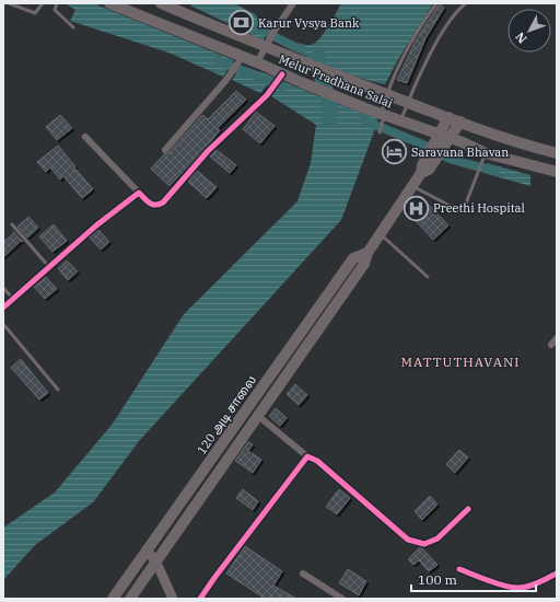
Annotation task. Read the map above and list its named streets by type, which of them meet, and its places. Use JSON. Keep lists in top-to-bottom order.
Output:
{
  "streets": {
    "main road": ["Melur Pradhana Salai", "120 அடி சாலை"]
  },
  "crossings": [
    ["Melur Pradhana Salai", "120 அடி சாலை"]
  ],
  "districts": ["MATTUTHAVANI"],
  "places": {
    "bank": ["Karur Vysya Bank"],
    "hotel": ["Saravana Bhavan"],
    "hospital": ["Preethi Hospital"]
  },
  "scale_bar": "100 m",
  "north": "bottom left"
}
